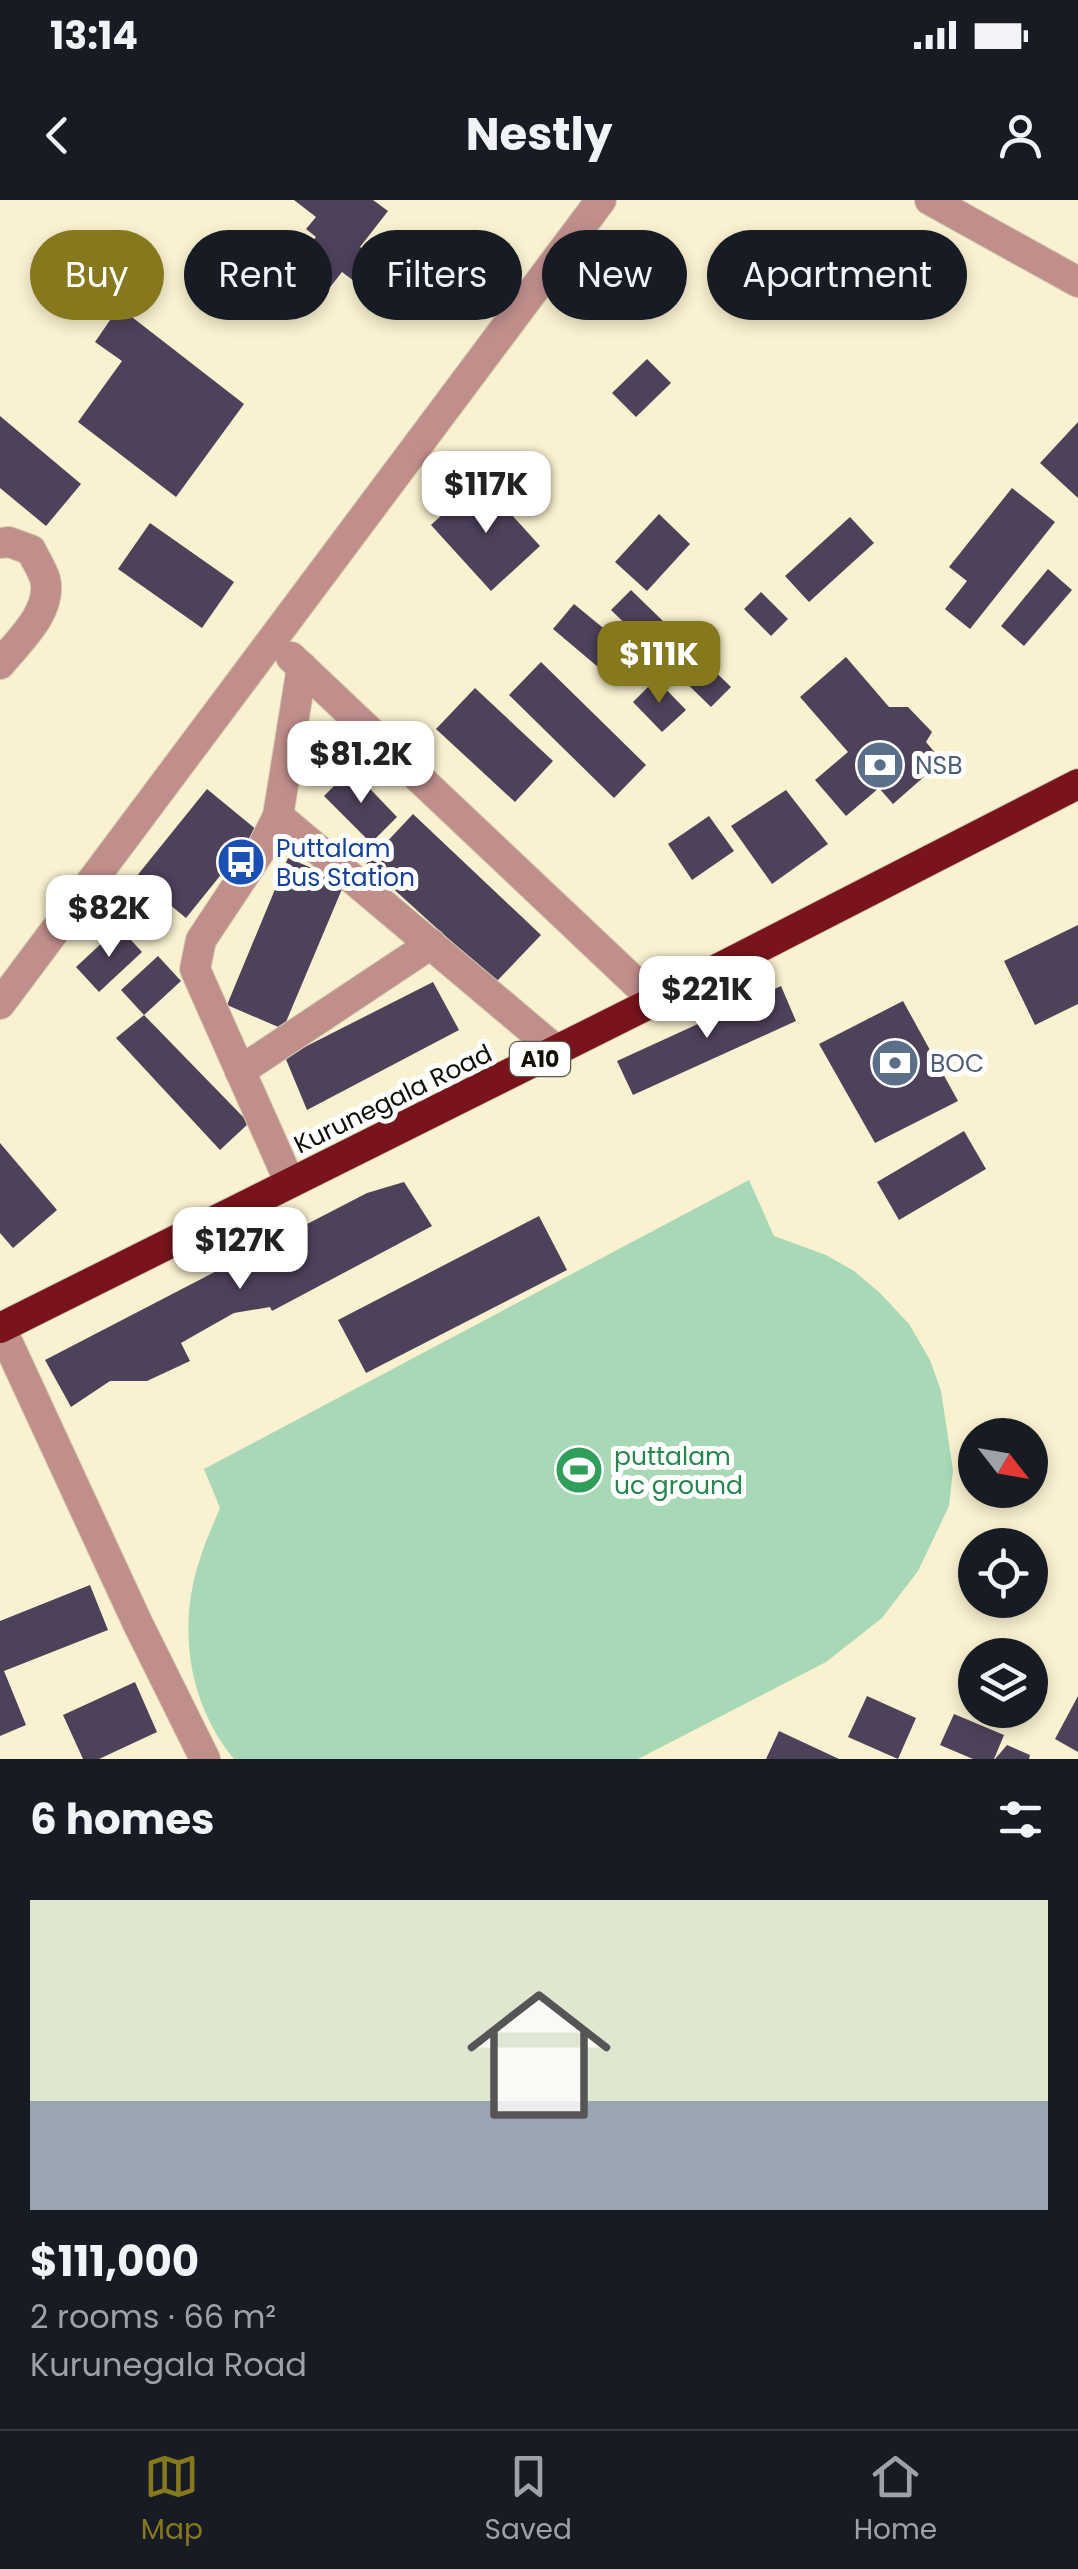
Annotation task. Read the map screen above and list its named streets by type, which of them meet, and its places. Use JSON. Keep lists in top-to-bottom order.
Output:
{
  "streets": {
    "highway": ["A10", "Kurunegala Road"]
  },
  "places": {
    "bank": ["NSB", "BOC"],
    "bus stop": ["Puttalam Bus Station"],
    "sports": ["puttalam uc ground"]
  },
  "north": "bottom right",
  "page": {
    "status": "13:14",
    "header": "Nestly",
    "chip": [
      "Buy",
      "Rent",
      "Filters",
      "New",
      "Apartment"
    ],
    "price": [
      "$117K",
      "$111K",
      "$81.2K",
      "$82K",
      "$221K",
      "$127K"
    ],
    "heading": "6 homes",
    "list": [
      {
        "name": "$111,000",
        "note": "2 rooms · 66 m² · Kurunegala Road"
      }
    ],
    "tabs": ["Map", "Saved", "Home"]
  }
}
